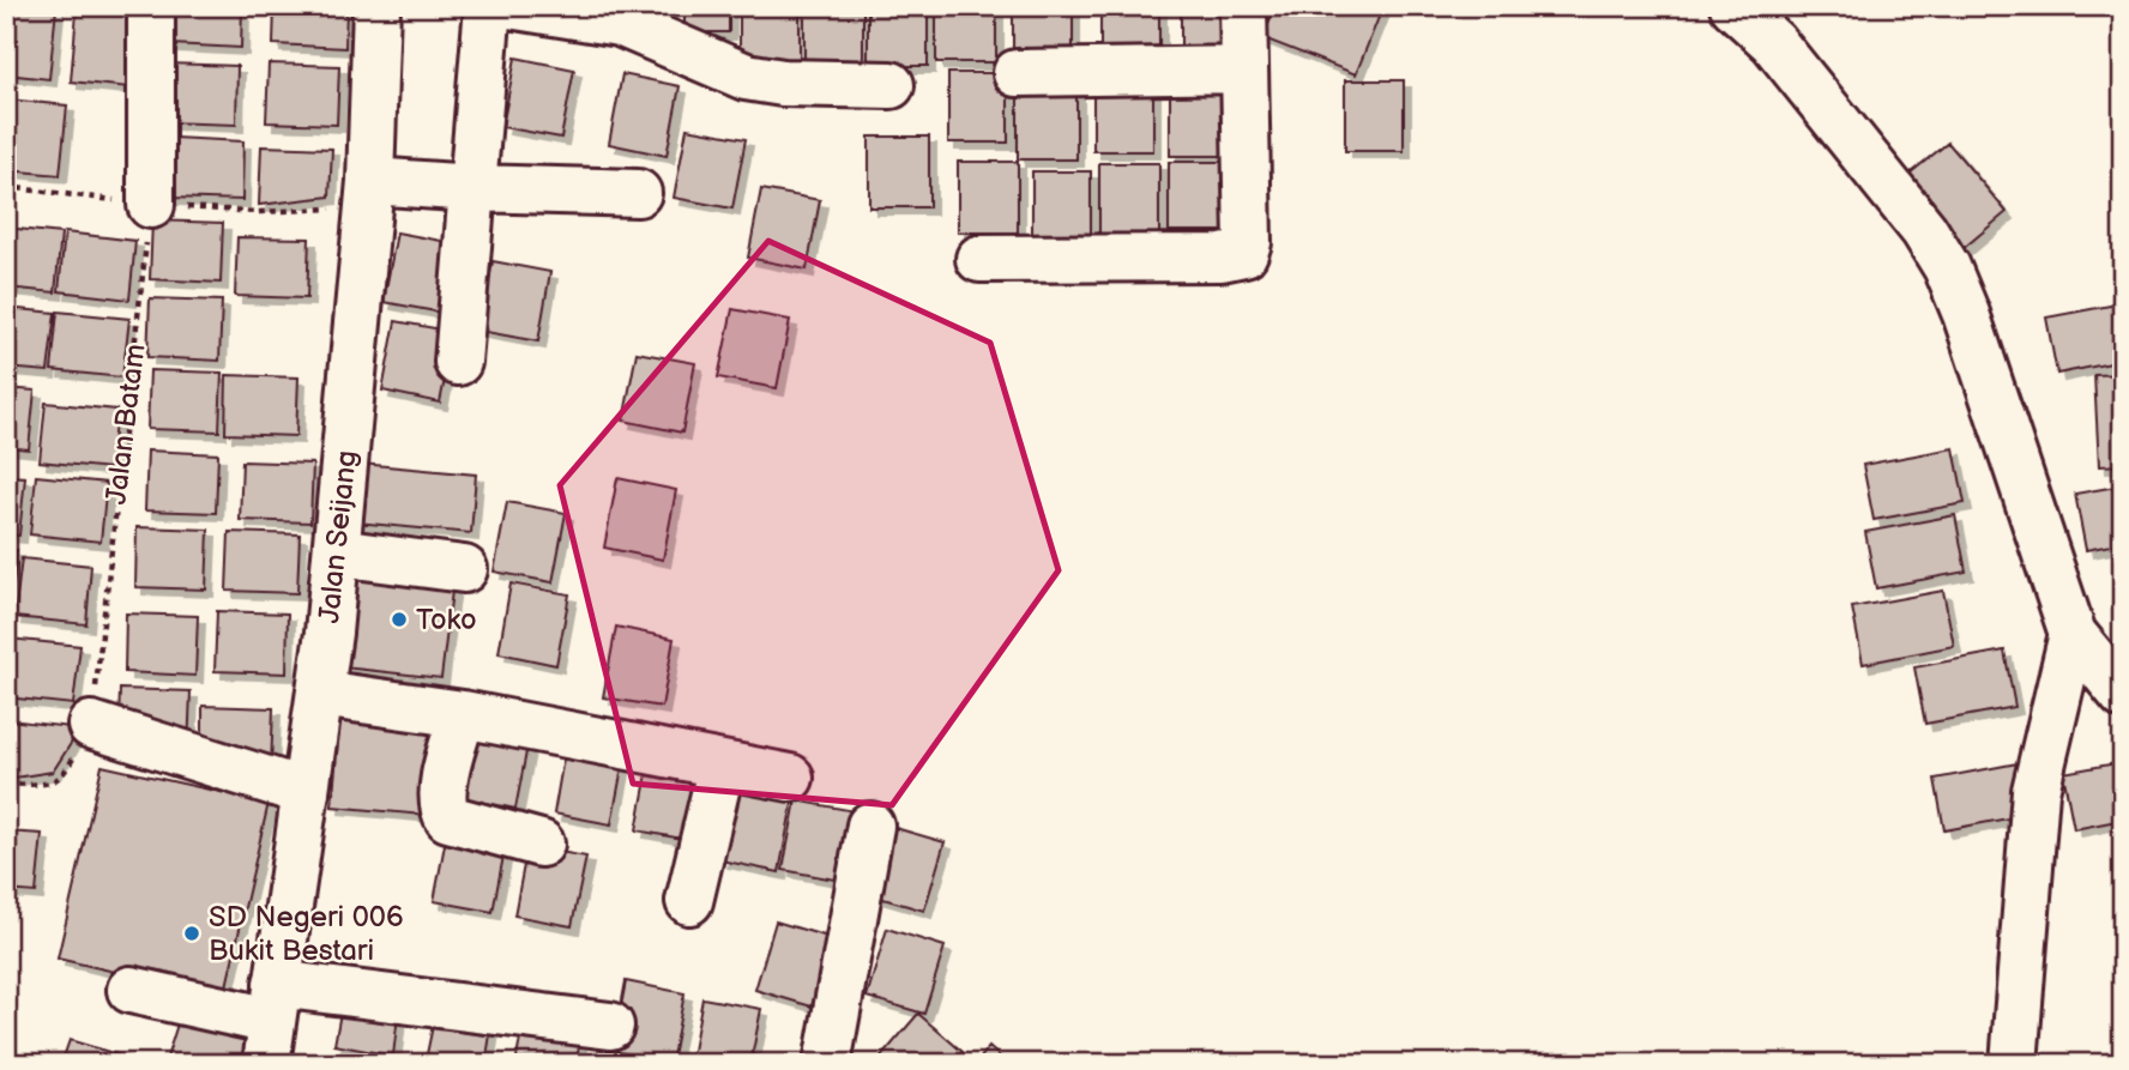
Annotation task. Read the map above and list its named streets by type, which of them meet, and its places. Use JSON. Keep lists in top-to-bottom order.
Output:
{
  "streets": {
    "street": ["Jalan Seijang"],
    "path": ["Jalan Batam"]
  },
  "places": ["Toko", "SD Negeri 006 Bukit Bestari"]
}
